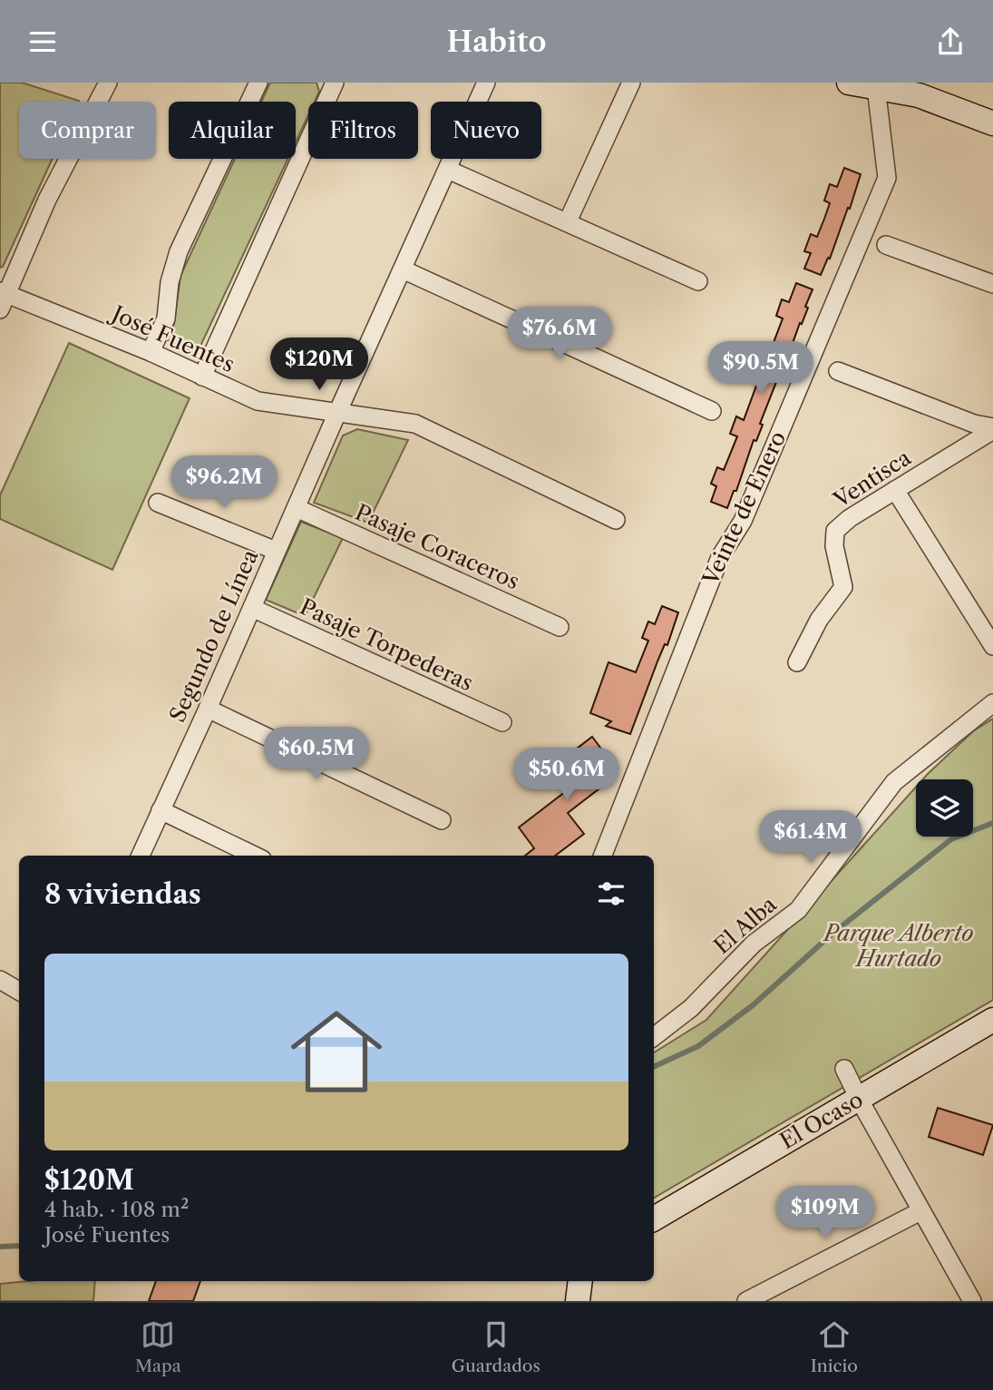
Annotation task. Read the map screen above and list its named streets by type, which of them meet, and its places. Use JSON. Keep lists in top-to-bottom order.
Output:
{
  "streets": {
    "street": [
      "José Fuentes",
      "Ventisca",
      "Veinte de Enero",
      "Pasaje Coraceros",
      "Segundo de Línea",
      "Pasaje Torpederas",
      "El Alba",
      "El Ocaso"
    ]
  },
  "crossings": [
    ["José Fuentes", "Segundo de Línea"],
    ["Pasaje Coraceros", "Segundo de Línea"],
    ["Segundo de Línea", "Pasaje Torpederas"]
  ],
  "parks": ["Parque Alberto Hurtado"],
  "page": {
    "header": "Habito",
    "chip": [
      "Comprar",
      "Alquilar",
      "Filtros",
      "Nuevo"
    ],
    "price": [
      "$76.6M",
      "$120M",
      "$90.5M",
      "$96.2M",
      "$60.5M",
      "$50.6M",
      "$61.4M",
      "$109M"
    ],
    "heading": "8 viviendas",
    "list": [
      {
        "name": "$120M",
        "note": "4 hab. · 108 m² · José Fuentes"
      }
    ],
    "tabs": ["Mapa", "Guardados", "Inicio"]
  }
}
